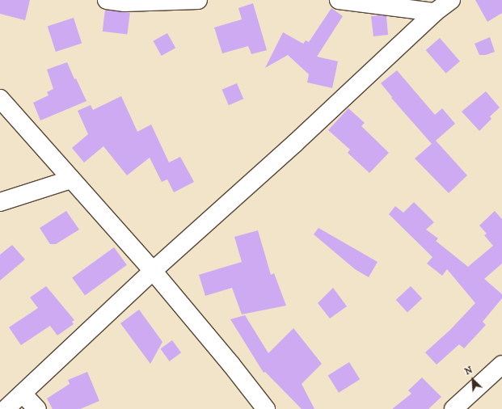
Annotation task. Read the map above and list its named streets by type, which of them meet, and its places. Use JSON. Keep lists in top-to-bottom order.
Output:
{
  "north": "top left"
}
